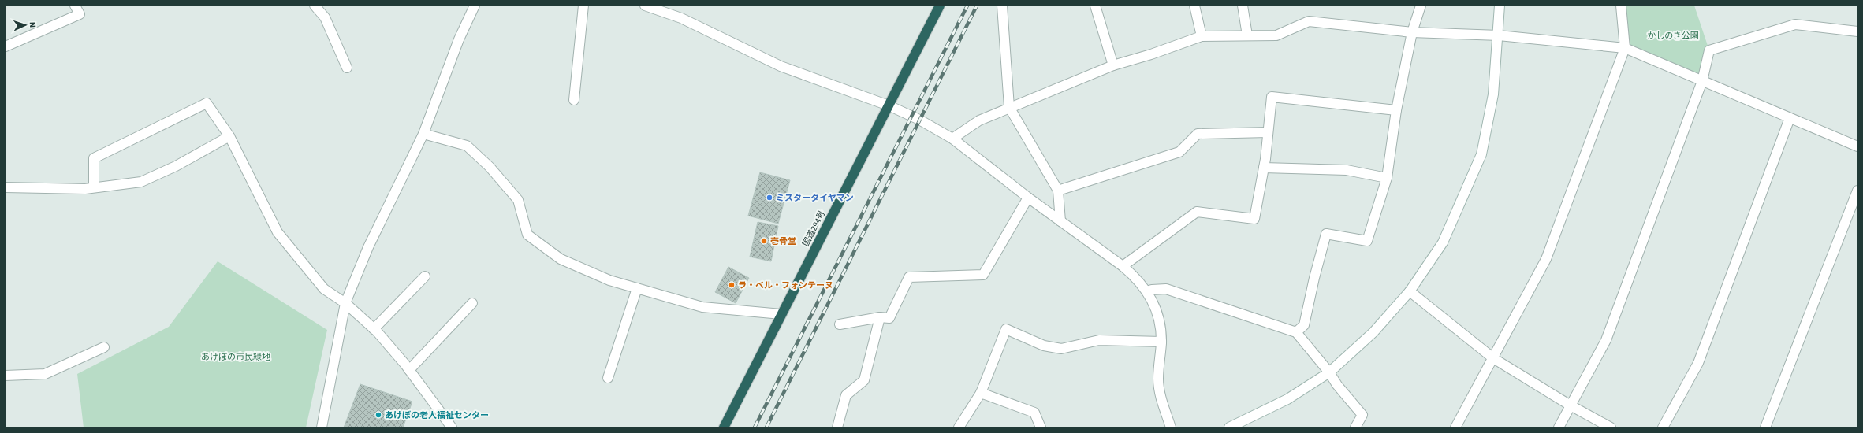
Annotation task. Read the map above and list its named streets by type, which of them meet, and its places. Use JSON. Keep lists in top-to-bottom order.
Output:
{
  "streets": {
    "highway": ["国道294号"]
  },
  "parks": ["かしのき公園", "あけぼの市民緑地"],
  "places": [
    "ミスタータイヤマン",
    "壱骨堂",
    "ラ・ベル・フォンテーヌ",
    "あけぼの老人福祉センター"
  ],
  "north": "right"
}
